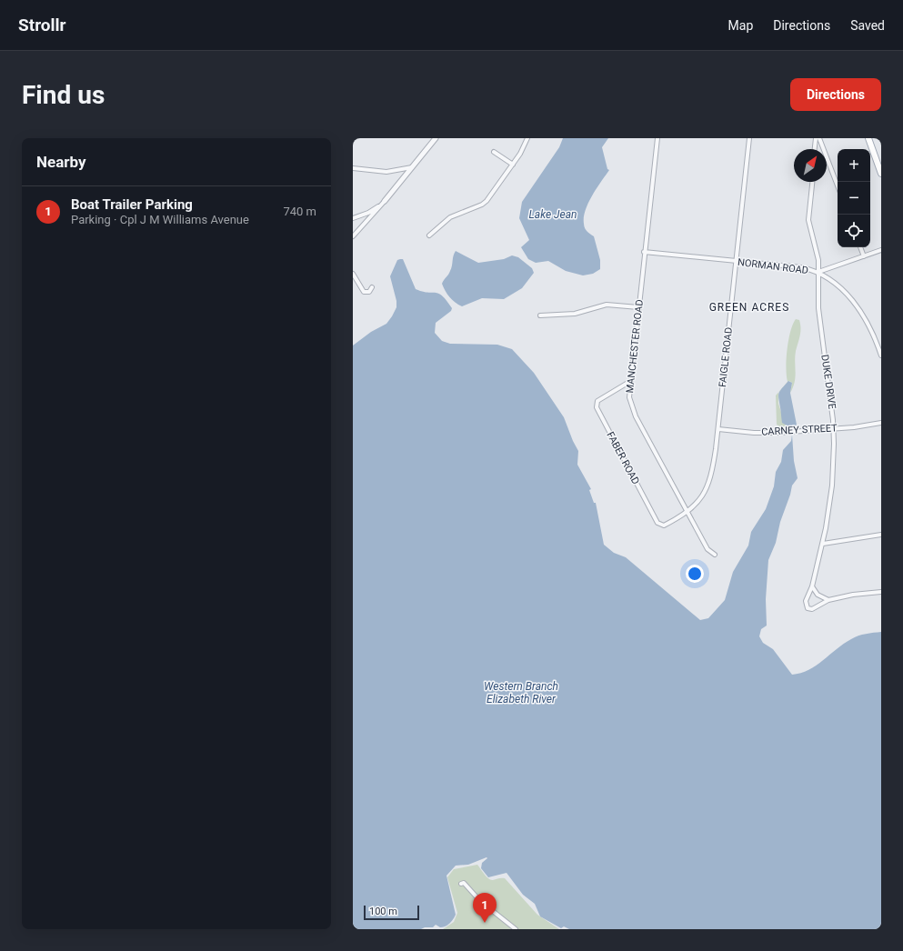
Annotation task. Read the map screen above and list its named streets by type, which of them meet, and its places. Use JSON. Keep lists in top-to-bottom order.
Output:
{
  "streets": {
    "street": [
      "NORMAN ROAD",
      "MANCHESTER ROAD",
      "FAIGLE ROAD",
      "DUKE DRIVE",
      "CARNEY STREET",
      "FABER ROAD"
    ]
  },
  "crossings": [
    ["NORMAN ROAD", "MANCHESTER ROAD"],
    ["NORMAN ROAD", "FAIGLE ROAD"],
    ["NORMAN ROAD", "DUKE DRIVE"],
    ["MANCHESTER ROAD", "FAIGLE ROAD"],
    ["MANCHESTER ROAD", "FABER ROAD"],
    ["FAIGLE ROAD", "CARNEY STREET"],
    ["FAIGLE ROAD", "FABER ROAD"],
    ["DUKE DRIVE", "CARNEY STREET"]
  ],
  "districts": ["GREEN ACRES"],
  "water": ["Lake Jean", "Western Branch Elizabeth River"],
  "scale_bar": "100 m",
  "north": "top right",
  "page": {
    "header": "Strollr",
    "nav": ["Map", "Directions", "Saved"],
    "buttons": "Directions",
    "title": "Find us",
    "heading": "Nearby",
    "map_buttons": ["+", "−"],
    "list": [
      {
        "mark": "1",
        "name": "Boat Trailer Parking",
        "note": "Parking · Cpl J M Williams Avenue",
        "value": "740 m"
      }
    ],
    "pins": "1",
    "scale": "100 m"
  }
}
